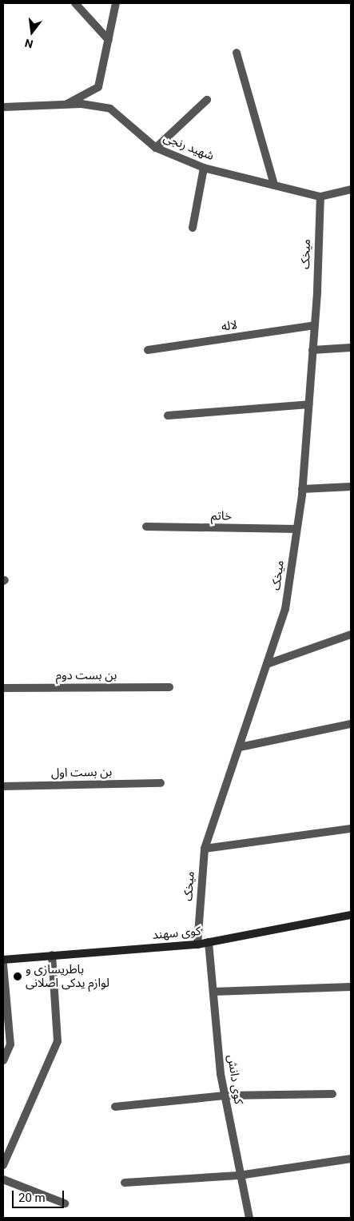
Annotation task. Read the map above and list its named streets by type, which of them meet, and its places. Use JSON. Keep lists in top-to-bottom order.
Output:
{
  "streets": {
    "main road": ["کوی سهند"],
    "street": [
      "شهید رنجی",
      "میخک",
      "لاله",
      "خاتم",
      "بن بست دوم",
      "بن بست اول",
      "کوی دانش"
    ]
  },
  "crossings": [
    ["شهید رنجی", "میخک"],
    ["میخک", "لاله"],
    ["میخک", "خاتم"],
    ["میخک", "کوی سهند"],
    ["کوی سهند", "کوی دانش"]
  ],
  "places": ["باطریسازی و لوازم یدکی اصلانی"],
  "scale_bar": "20 m",
  "north": "bottom"
}
